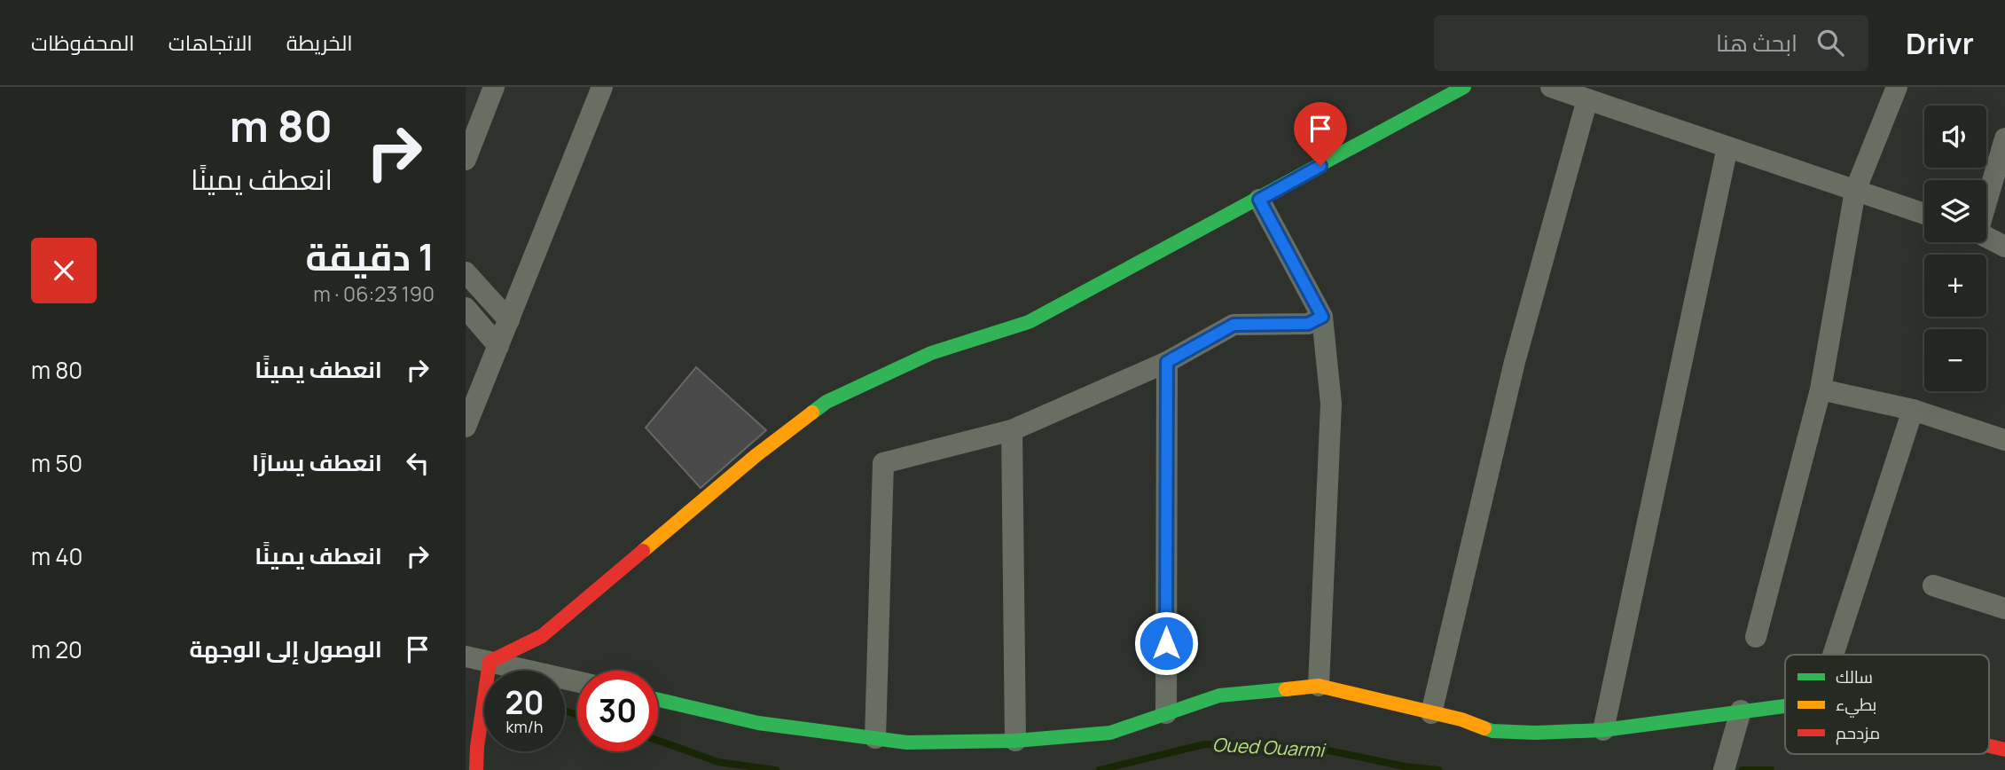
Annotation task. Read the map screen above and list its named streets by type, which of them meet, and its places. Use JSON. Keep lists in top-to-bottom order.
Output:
{
  "water": ["Oued Ouarmi"],
  "legend": ["سالك", "بطيء", "مزدحم"],
  "page": {
    "header": "Drivr",
    "search": "ابحث هنا",
    "nav": ["الخريطة", "الاتجاهات", "المحفوظات"],
    "turn": ["80 m", "انعطف يمينًا"],
    "map_buttons": ["+", "−"],
    "heading": ["1 دقيقة", "190 m · 06:23"],
    "list": [
      {
        "name": "انعطف يمينًا",
        "value": "80 m"
      },
      {
        "name": "انعطف يسارًا",
        "value": "50 m"
      },
      {
        "name": "انعطف يمينًا",
        "value": "40 m"
      },
      {
        "name": "الوصول إلى الوجهة",
        "value": "20 m"
      }
    ],
    "speed": "20 km/h",
    "limit": "30"
  }
}
